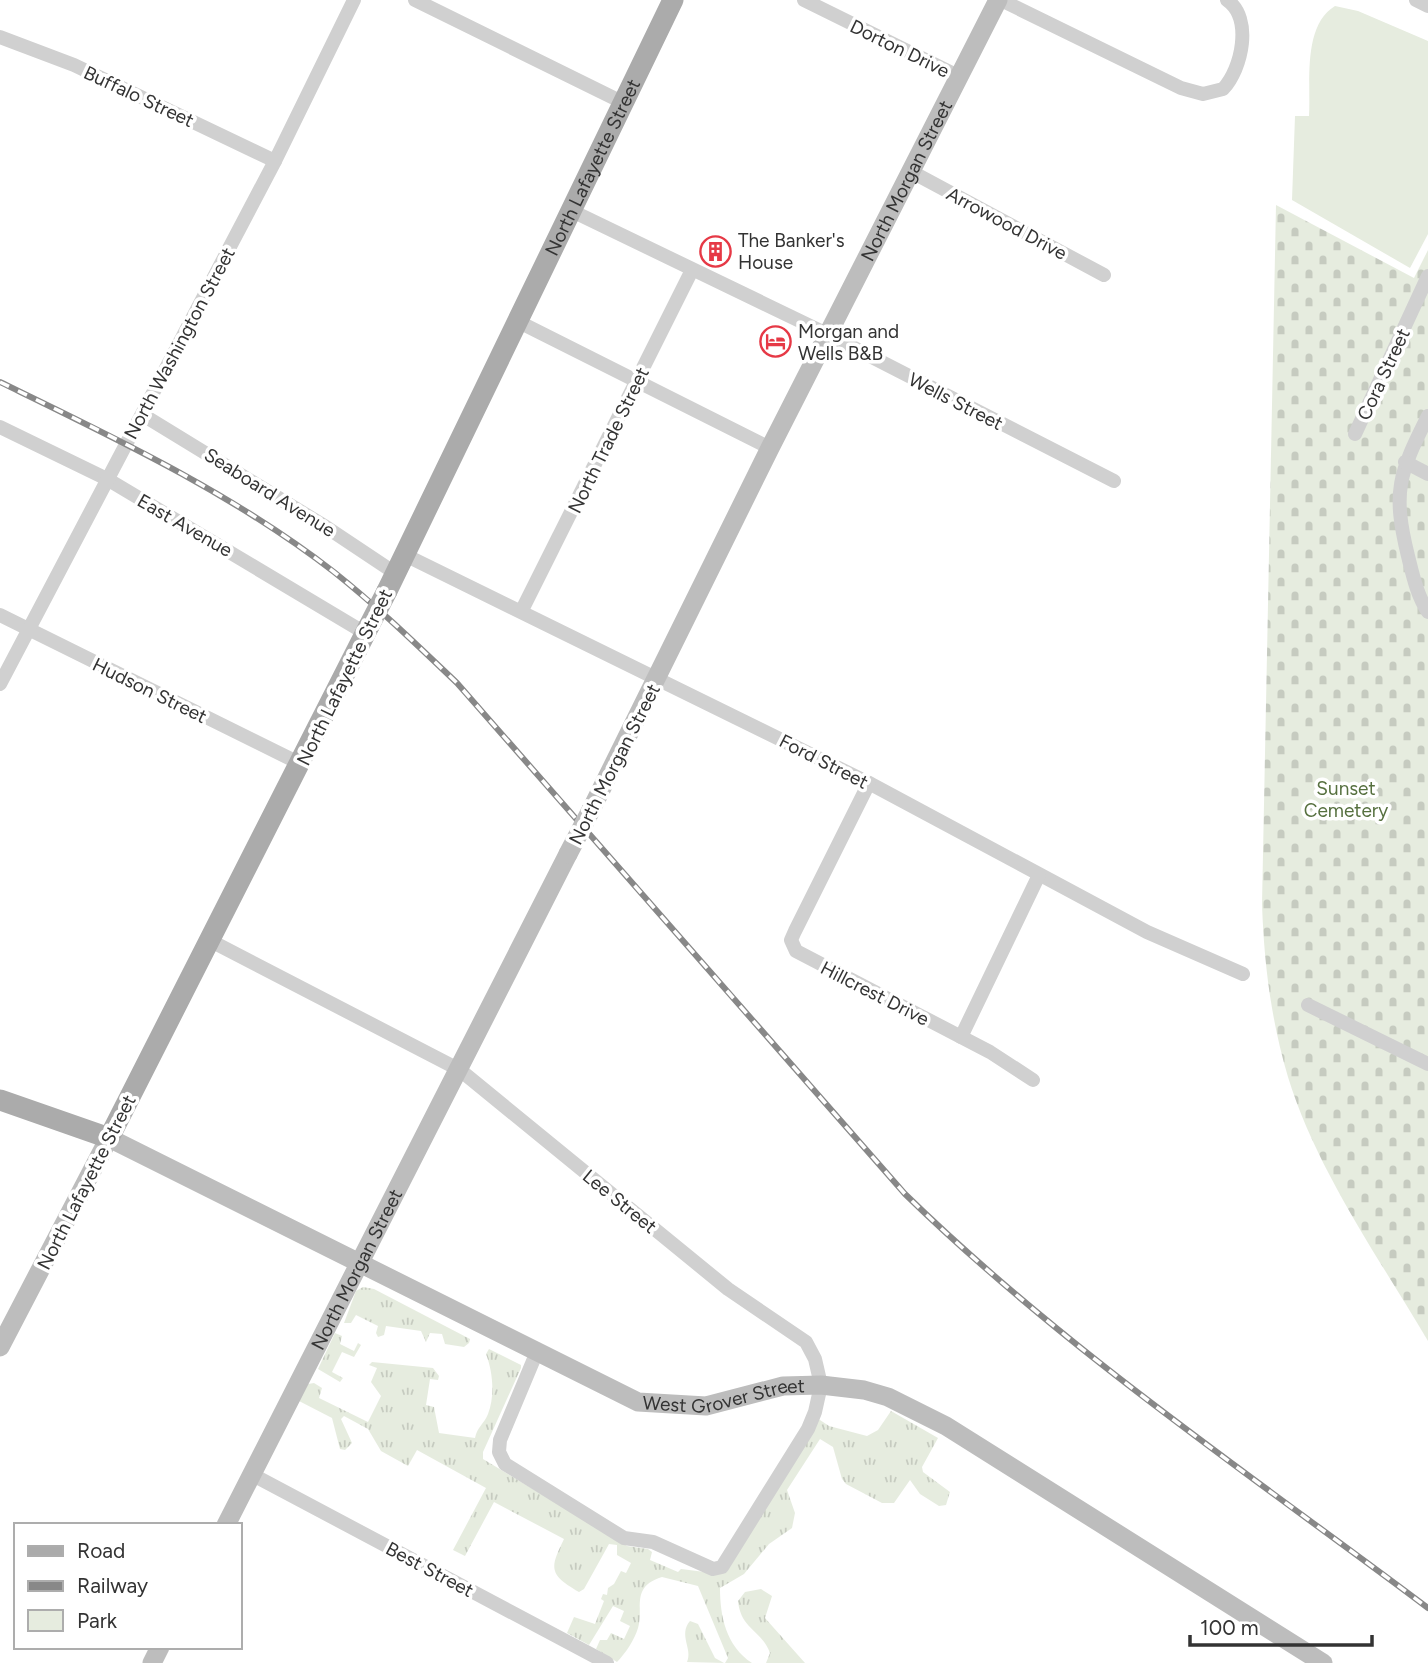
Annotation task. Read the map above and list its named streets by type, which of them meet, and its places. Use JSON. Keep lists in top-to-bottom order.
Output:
{
  "streets": {
    "main road": ["North Lafayette Street"],
    "street": [
      "Dorton Drive",
      "Buffalo Street",
      "North Morgan Street",
      "Arrowood Drive",
      "North Washington Street",
      "Cora Street",
      "Wells Street",
      "North Trade Street",
      "Seaboard Avenue",
      "East Avenue",
      "Hudson Street",
      "Ford Street",
      "Hillcrest Drive",
      "Lee Street",
      "West Grover Street",
      "Best Street"
    ]
  },
  "crossings": [
    ["Dorton Drive", "North Morgan Street"],
    ["Buffalo Street", "North Washington Street"],
    ["North Lafayette Street", "Wells Street"],
    ["North Lafayette Street", "Seaboard Avenue"],
    ["North Lafayette Street", "East Avenue"],
    ["North Lafayette Street", "Hudson Street"],
    ["North Lafayette Street", "Ford Street"],
    ["North Lafayette Street", "Lee Street"],
    ["North Lafayette Street", "West Grover Street"],
    ["North Morgan Street", "Arrowood Drive"],
    ["North Morgan Street", "Wells Street"],
    ["North Morgan Street", "Ford Street"],
    ["North Morgan Street", "Lee Street"],
    ["North Morgan Street", "West Grover Street"],
    ["North Morgan Street", "Best Street"],
    ["North Washington Street", "Seaboard Avenue"],
    ["North Washington Street", "East Avenue"],
    ["North Washington Street", "Hudson Street"],
    ["Wells Street", "North Trade Street"],
    ["North Trade Street", "Ford Street"],
    ["Seaboard Avenue", "Ford Street"],
    ["Ford Street", "Hillcrest Drive"],
    ["Lee Street", "West Grover Street"]
  ],
  "parks": ["Sunset Cemetery"],
  "places": {
    "building": ["The Banker's House"],
    "hotel": ["Morgan and Wells B&B"]
  },
  "legend": ["Road", "Railway", "Park"],
  "scale_bar": "100 m"
}
